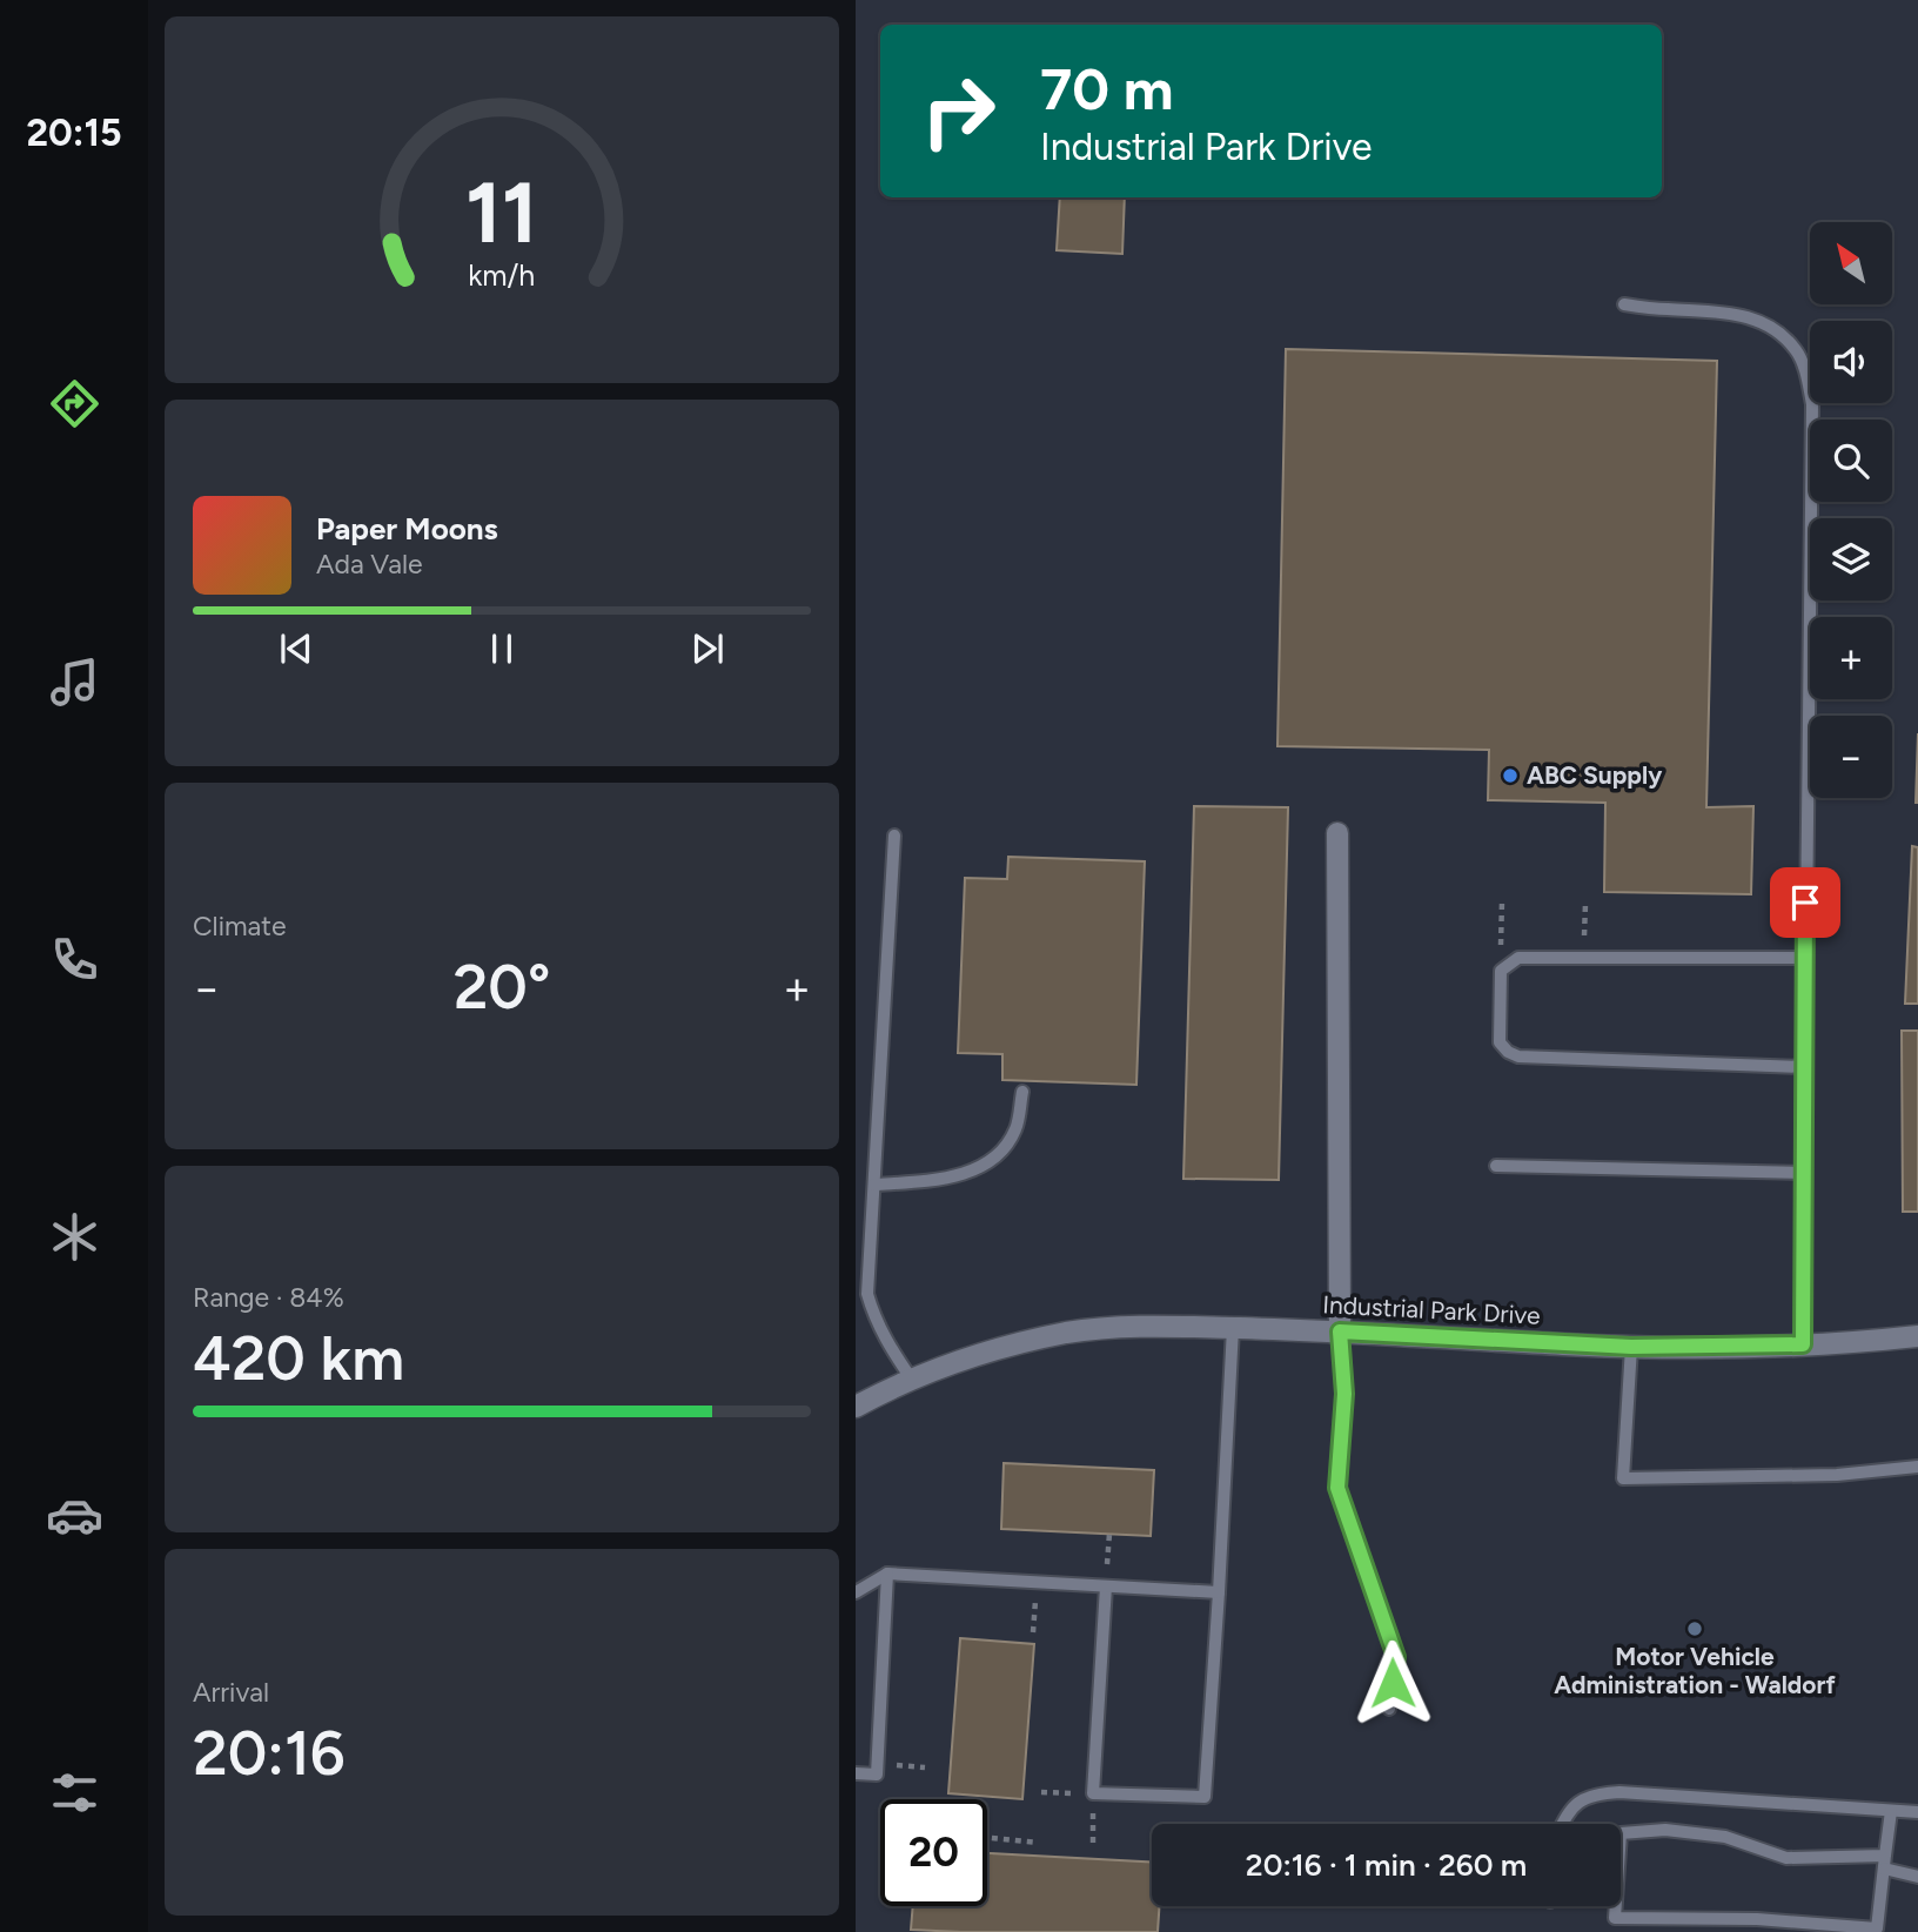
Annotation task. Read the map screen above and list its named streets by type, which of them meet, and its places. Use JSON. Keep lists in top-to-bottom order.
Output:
{
  "streets": {
    "street": ["Industrial Park Drive"]
  },
  "places": ["ABC Supply", "Motor Vehicle Administration - Waldorf"],
  "north": "top left",
  "page": {
    "tabs": "20:15",
    "turn": ["70 m", "Industrial Park Drive"],
    "map_buttons": ["+", "−"],
    "song": ["Paper Moons", "Ada Vale"],
    "tile": [
      "Climate",
      ["Range · 84%", "420 km"],
      ["Arrival", "20:16"]
    ],
    "heat": ["−", "20°", "+"],
    "limit": "20",
    "trip": "20:16 · 1 min · 260 m",
    "gauge": ["11", "km/h"]
  }
}
